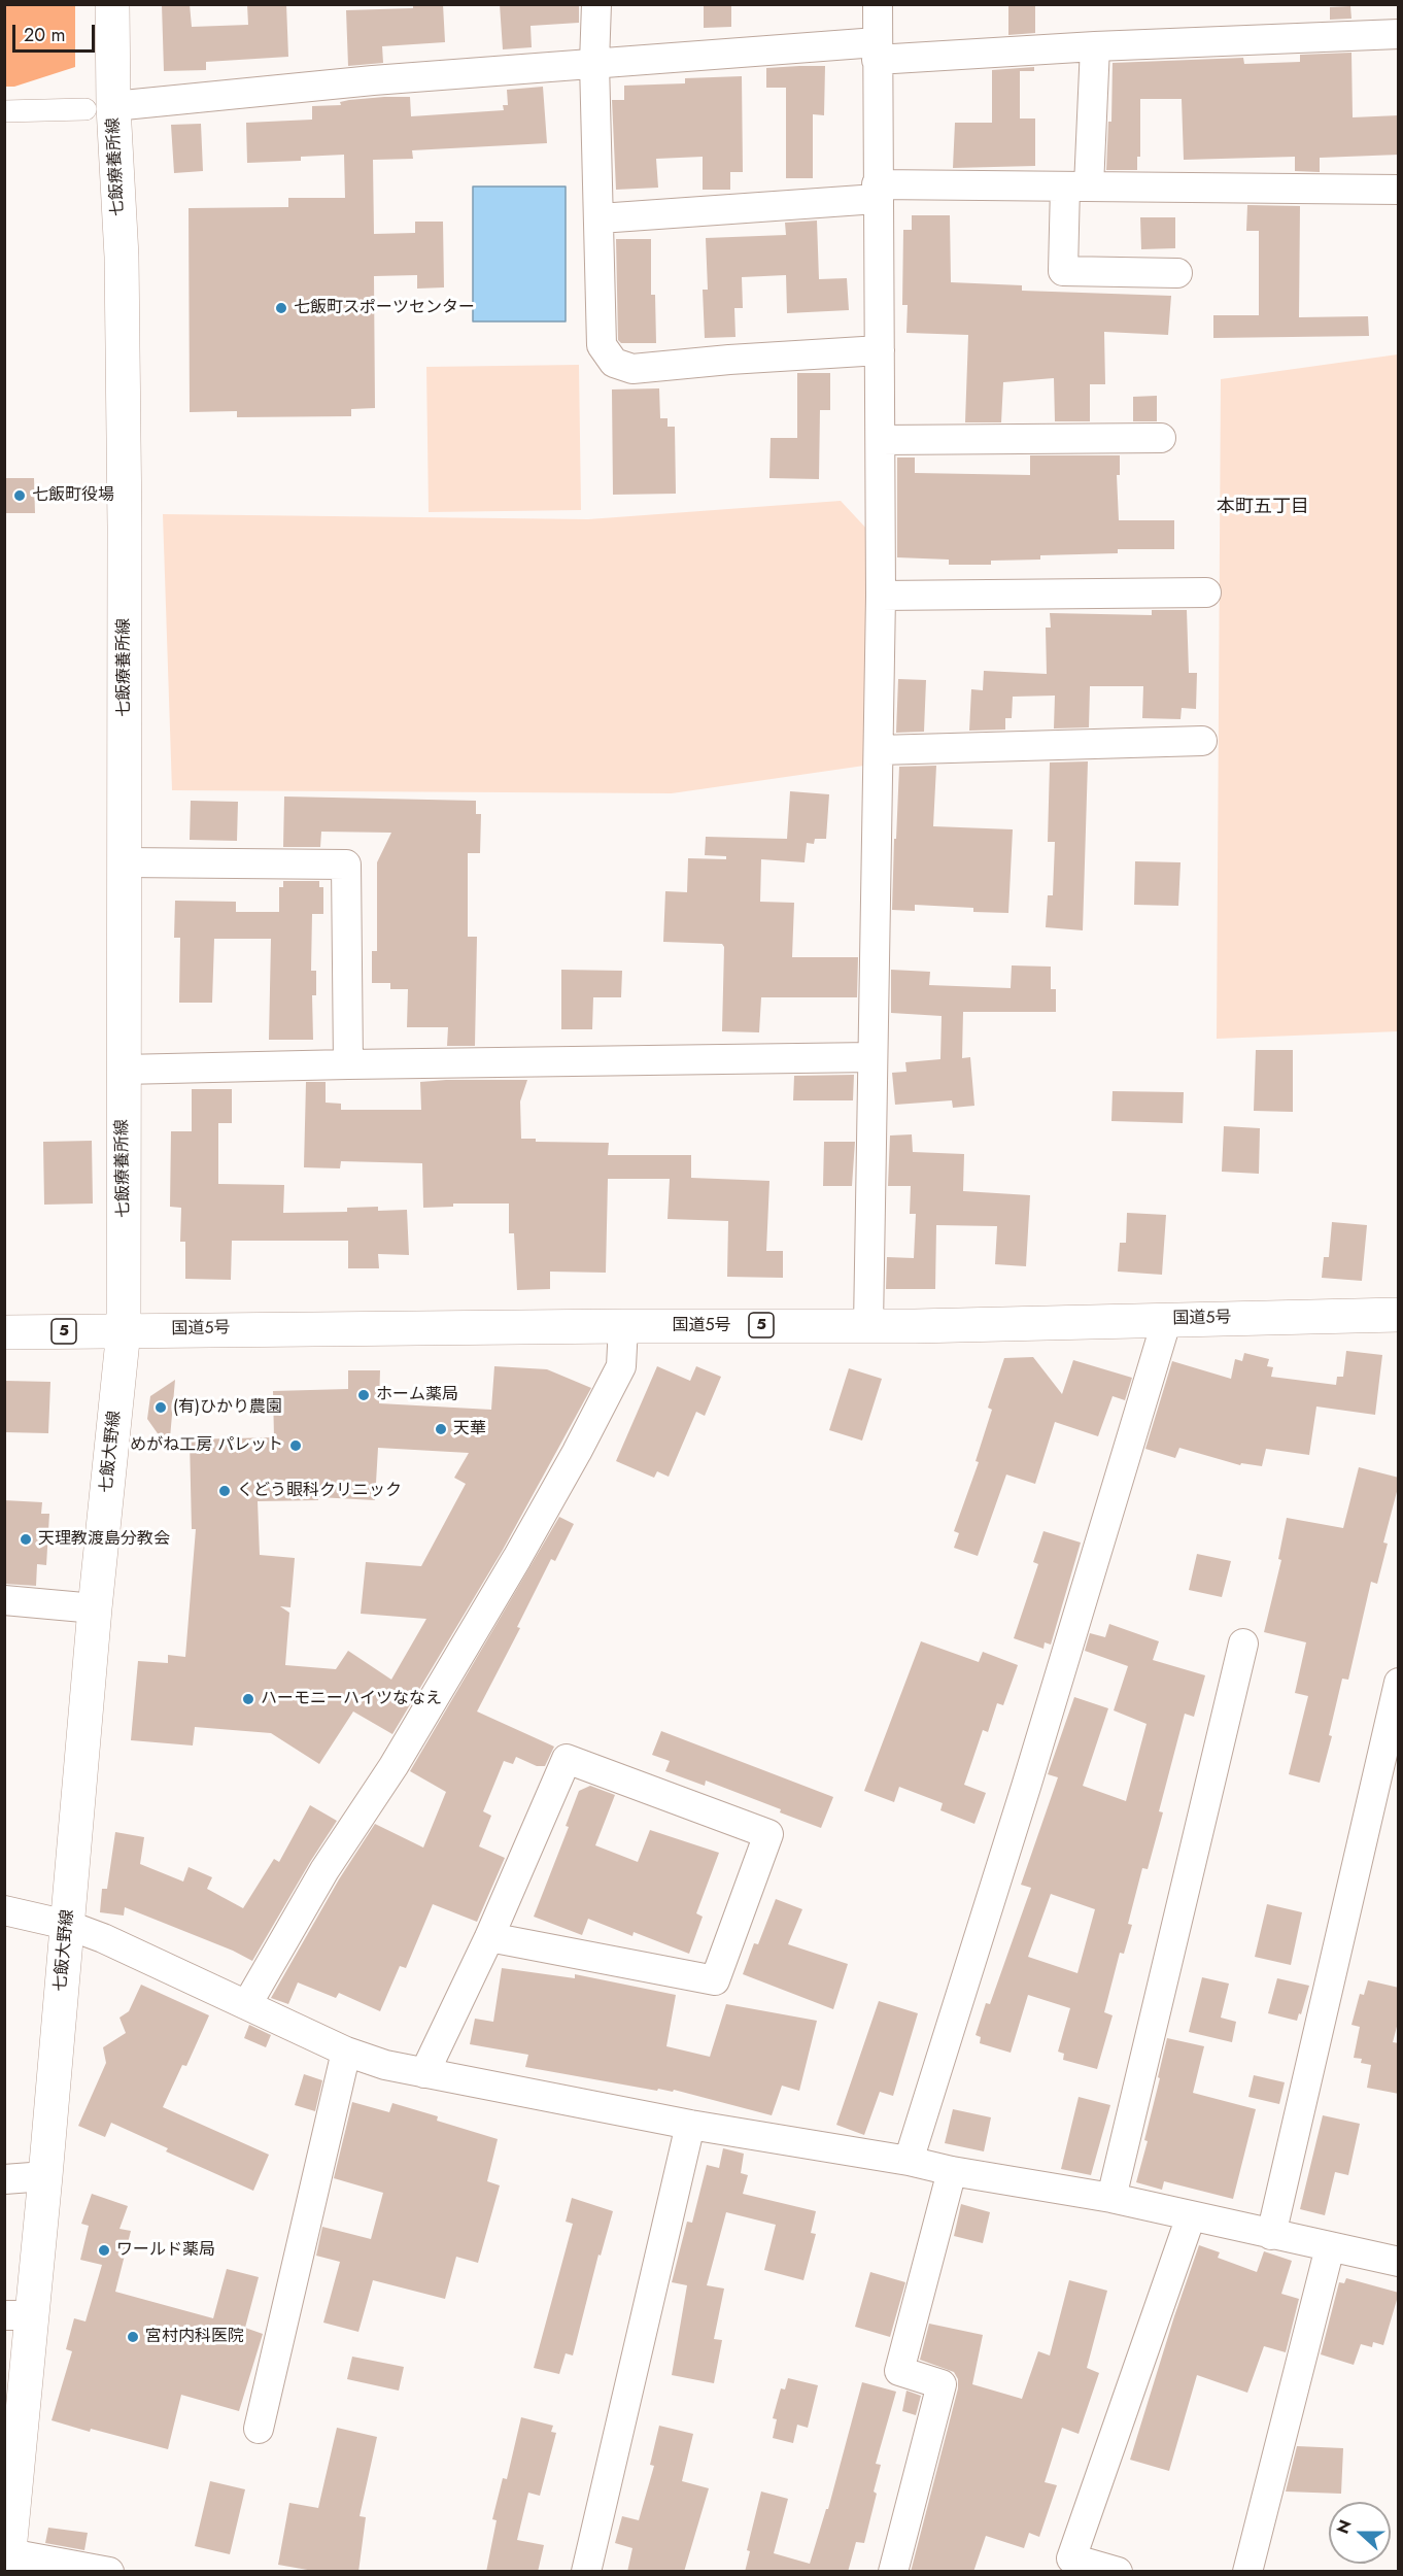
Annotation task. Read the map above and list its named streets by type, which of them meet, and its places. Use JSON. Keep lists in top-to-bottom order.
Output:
{
  "streets": {
    "main road": [
      "七飯療養所線",
      "国道5号",
      "5",
      "七飯大野線"
    ]
  },
  "crossings": [
    ["七飯療養所線", "国道5号"],
    ["七飯療養所線", "七飯大野線"],
    ["国道5号", "七飯大野線"]
  ],
  "districts": ["本町五丁目"],
  "places": [
    "七飯町スポーツセンター",
    "七飯町役場",
    "ホーム薬局",
    "(有)ひかり農園",
    "天華",
    "めがね工房 パレット",
    "くどう眼科クリニック",
    "天理教渡島分教会",
    "ハーモニーハイツななえ",
    "ワールド薬局",
    "宮村内科医院"
  ],
  "scale_bar": "20 m",
  "north": "left"
}
